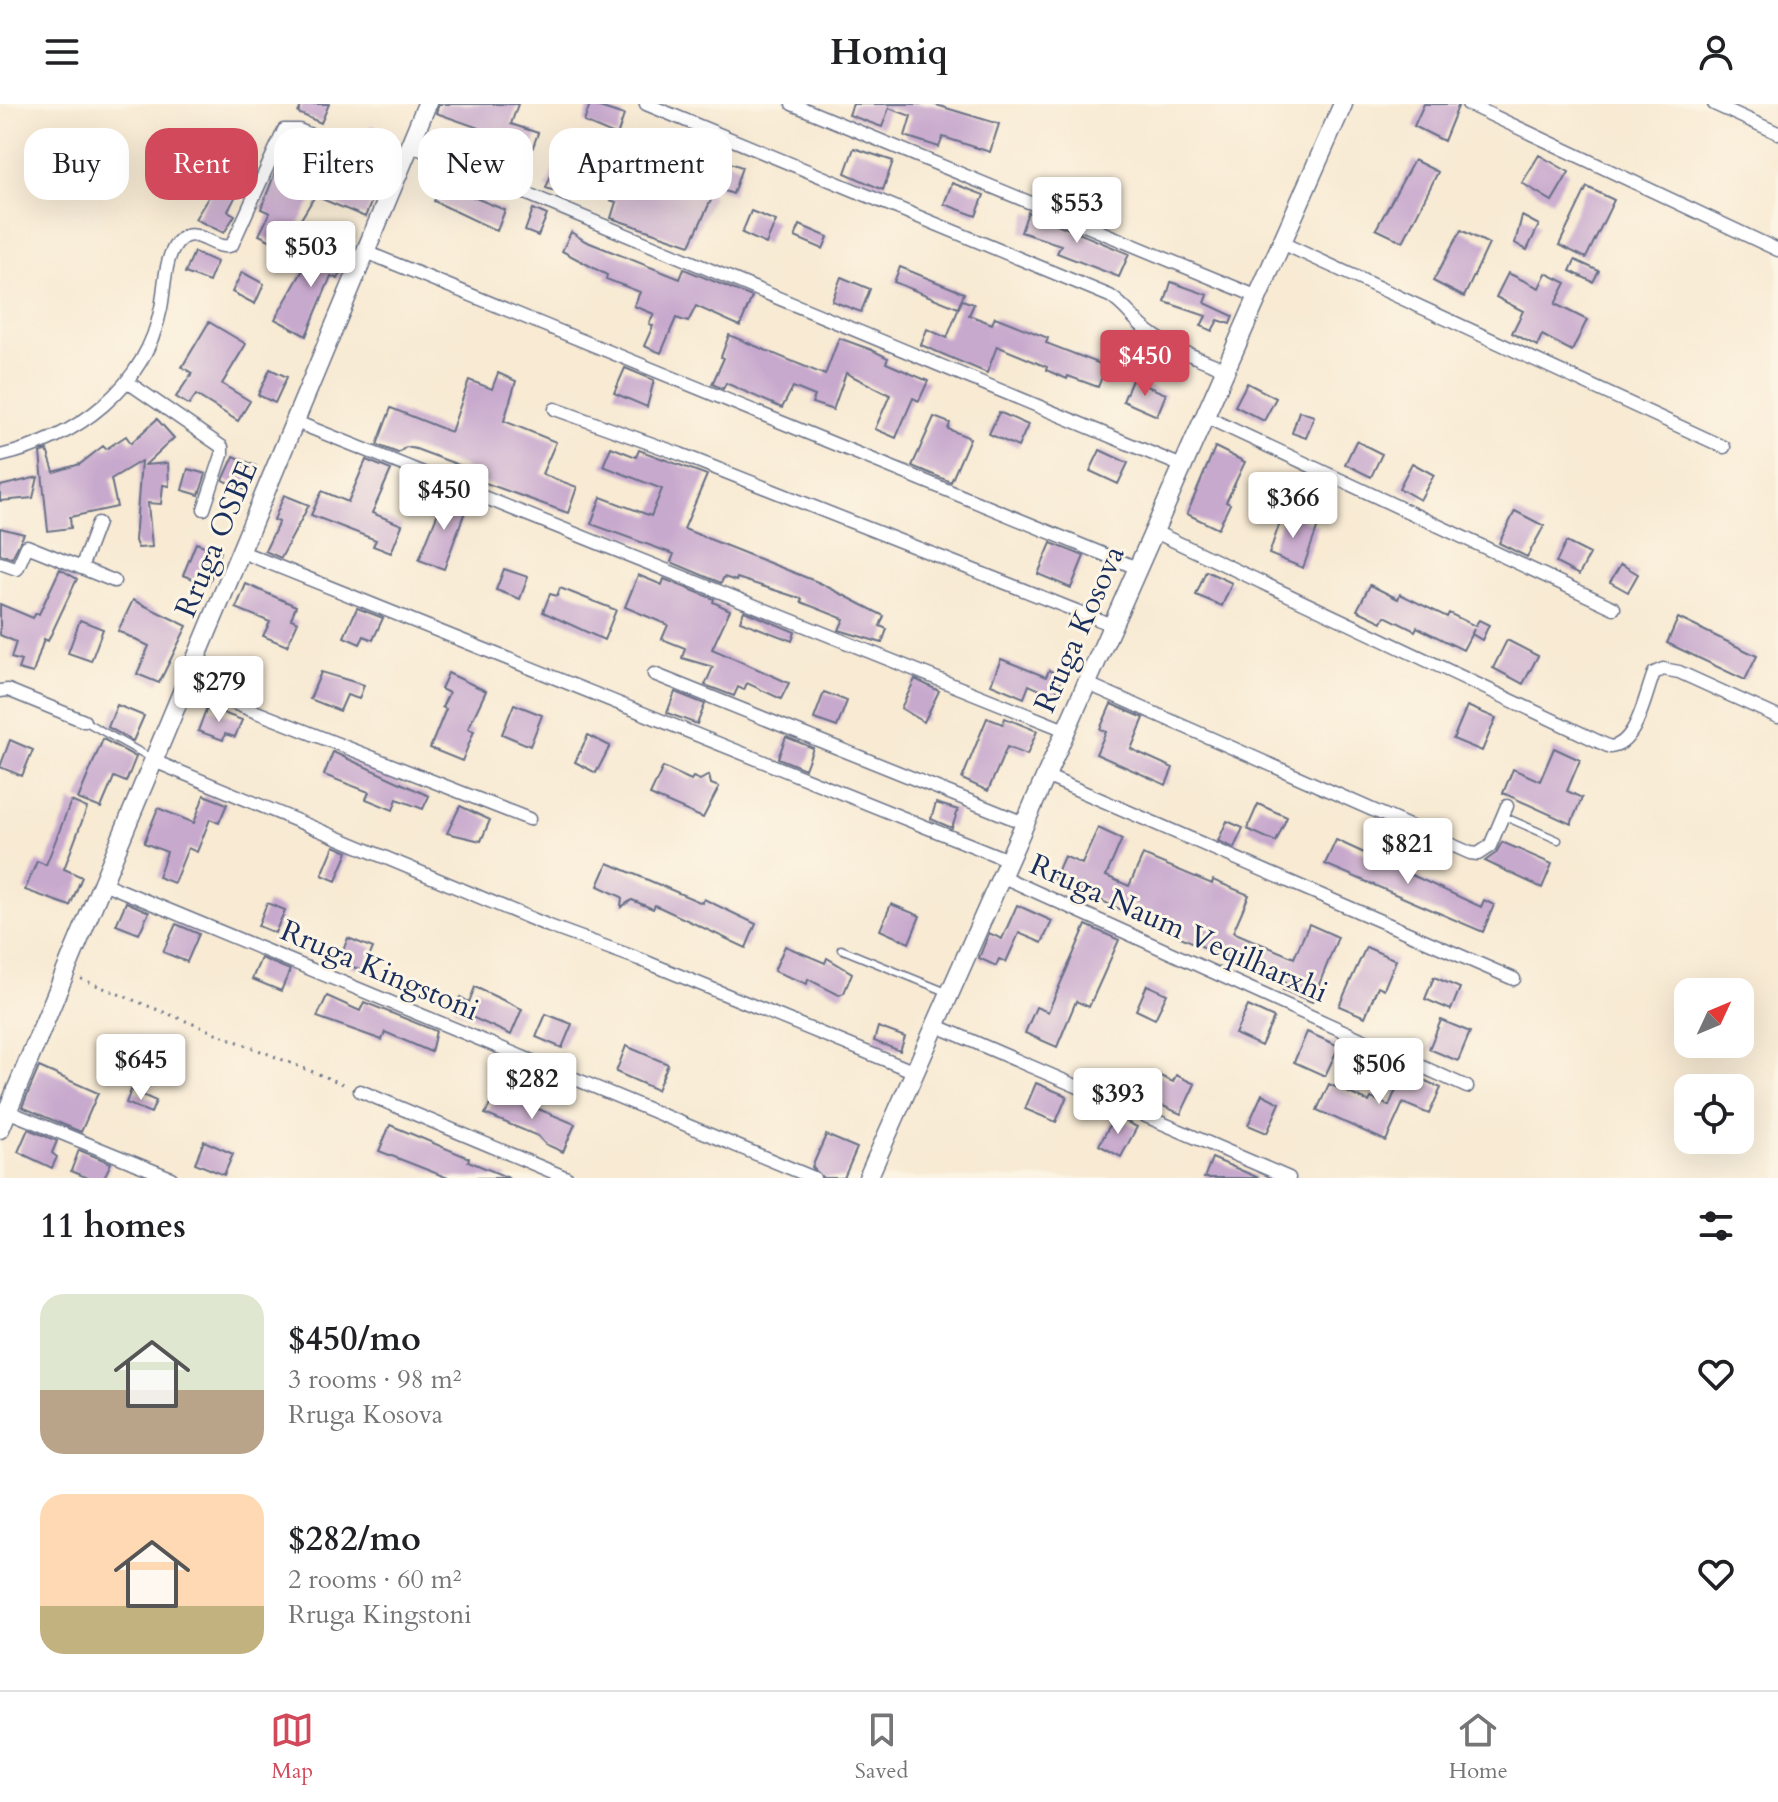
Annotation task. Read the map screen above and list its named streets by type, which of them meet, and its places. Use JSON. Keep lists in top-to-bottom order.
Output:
{
  "streets": {
    "street": [
      "Rruga OSBE",
      "Rruga Kosova",
      "Rruga Naum Veqilharxhi",
      "Rruga Kingstoni"
    ]
  },
  "crossings": [
    ["Rruga OSBE", "Rruga Naum Veqilharxhi"],
    ["Rruga OSBE", "Rruga Kingstoni"],
    ["Rruga Kosova", "Rruga Naum Veqilharxhi"]
  ],
  "north": "top right",
  "page": {
    "header": "Homiq",
    "chip": [
      "Buy",
      "Rent",
      "Filters",
      "New",
      "Apartment"
    ],
    "price": [
      "$553",
      "$503",
      "$450",
      "$450",
      "$366",
      "$279",
      "$821",
      "$645",
      "$506",
      "$282",
      "$393"
    ],
    "heading": "11 homes",
    "list": [
      {
        "name": "$450/mo",
        "note": "3 rooms · 98 m² · Rruga Kosova"
      },
      {
        "name": "$282/mo",
        "note": "2 rooms · 60 m² · Rruga Kingstoni"
      }
    ],
    "tabs": ["Map", "Saved", "Home"]
  }
}
